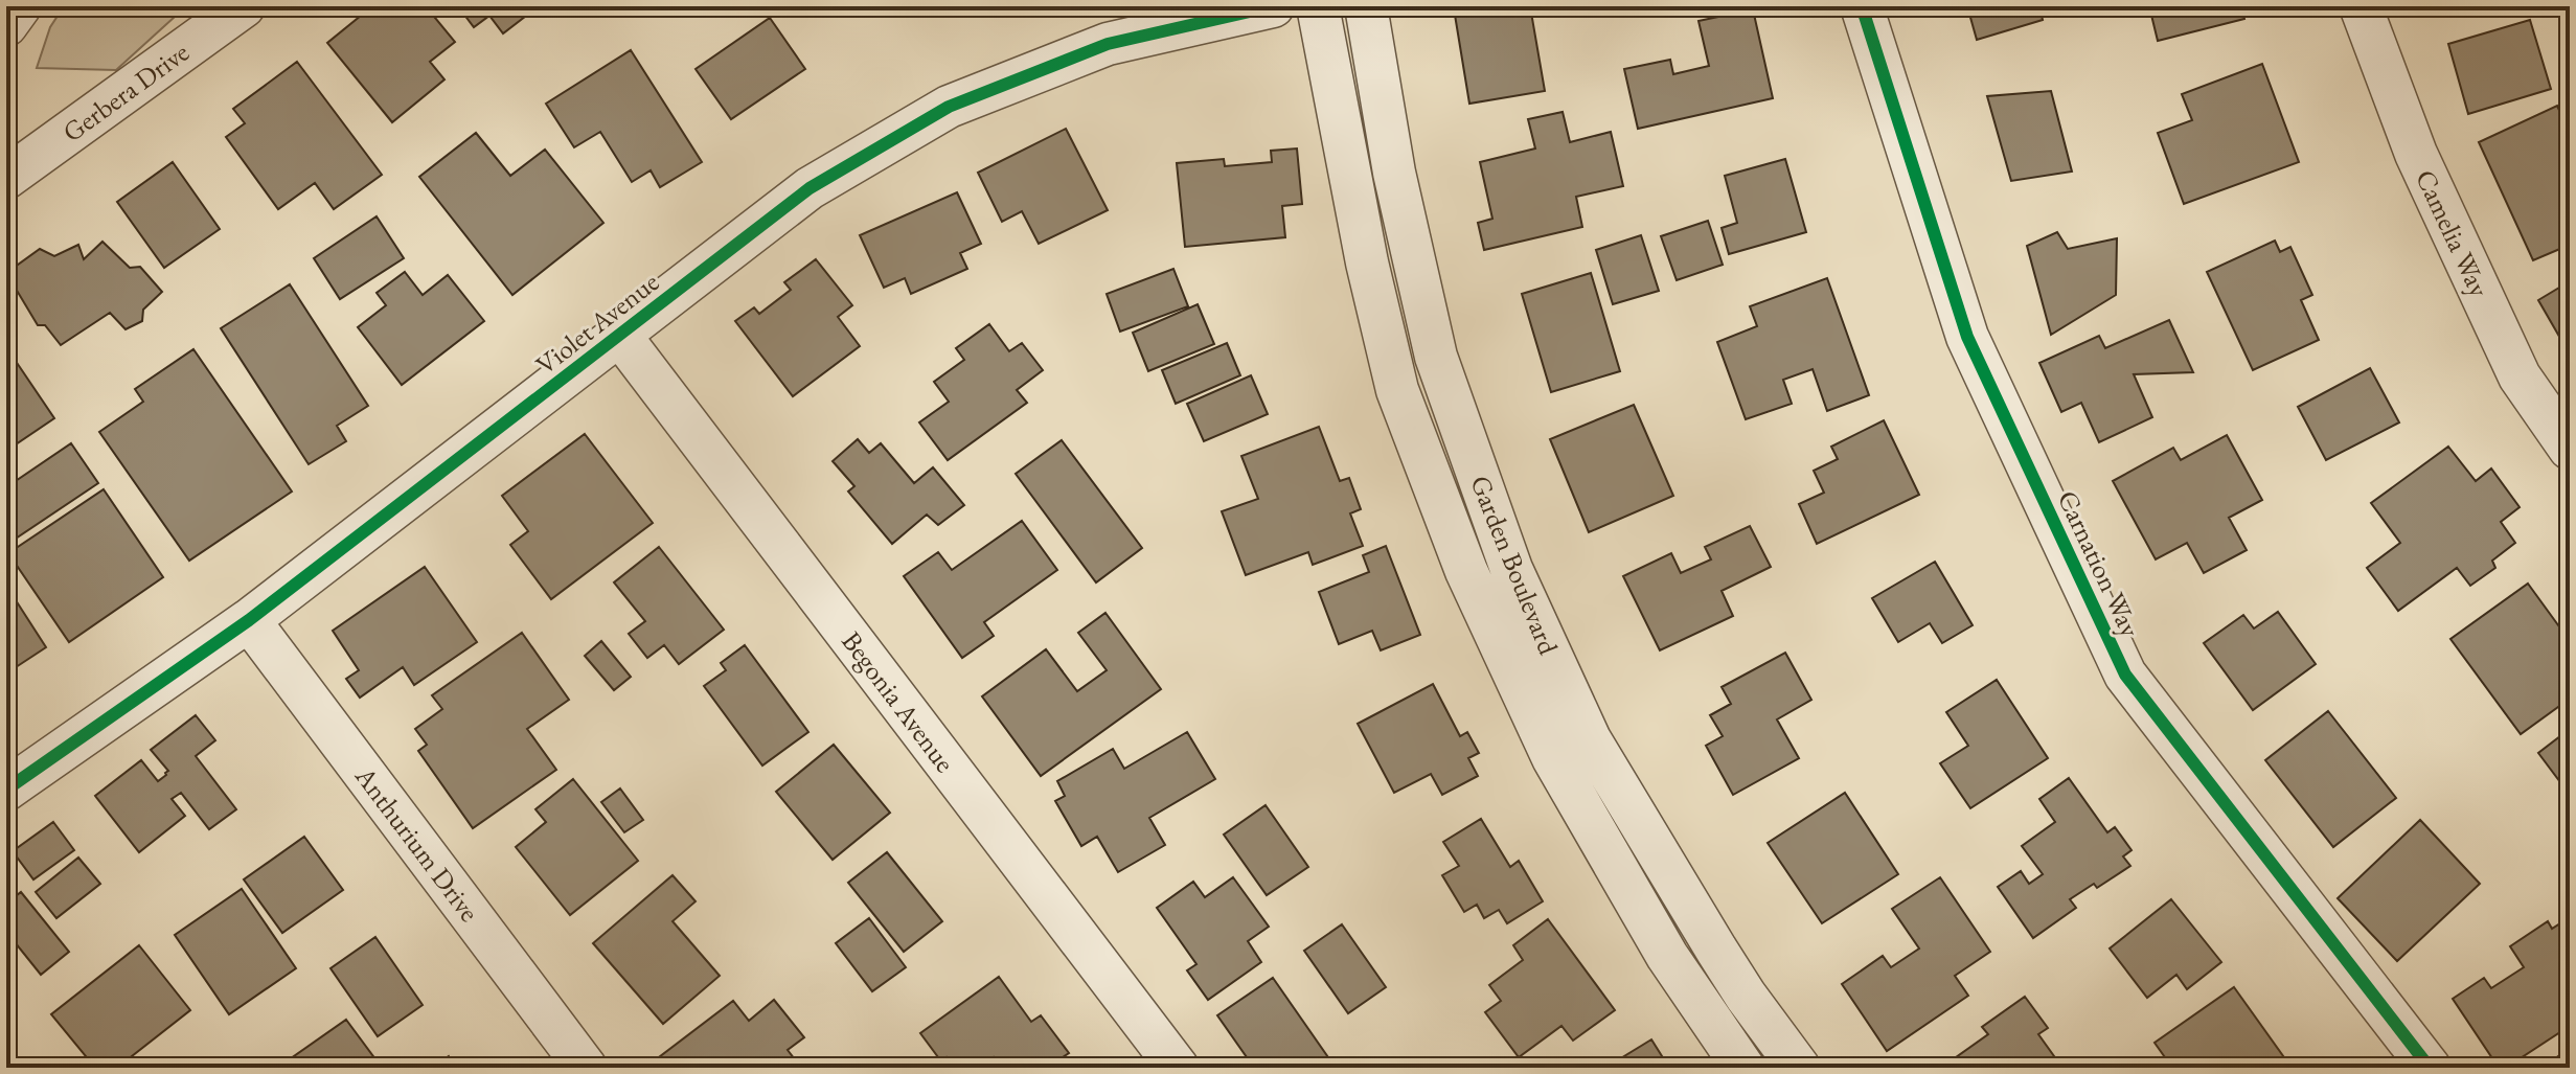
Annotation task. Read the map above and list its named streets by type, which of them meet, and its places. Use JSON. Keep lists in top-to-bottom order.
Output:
{
  "streets": {
    "street": [
      "Gerbera Drive",
      "Camelia Way",
      "Violet Avenue",
      "Carnation Way",
      "Garden Boulevard",
      "Begonia Avenue",
      "Anthurium Drive"
    ]
  },
  "crossings": [
    ["Violet Avenue", "Begonia Avenue"],
    ["Violet Avenue", "Anthurium Drive"]
  ]
}
